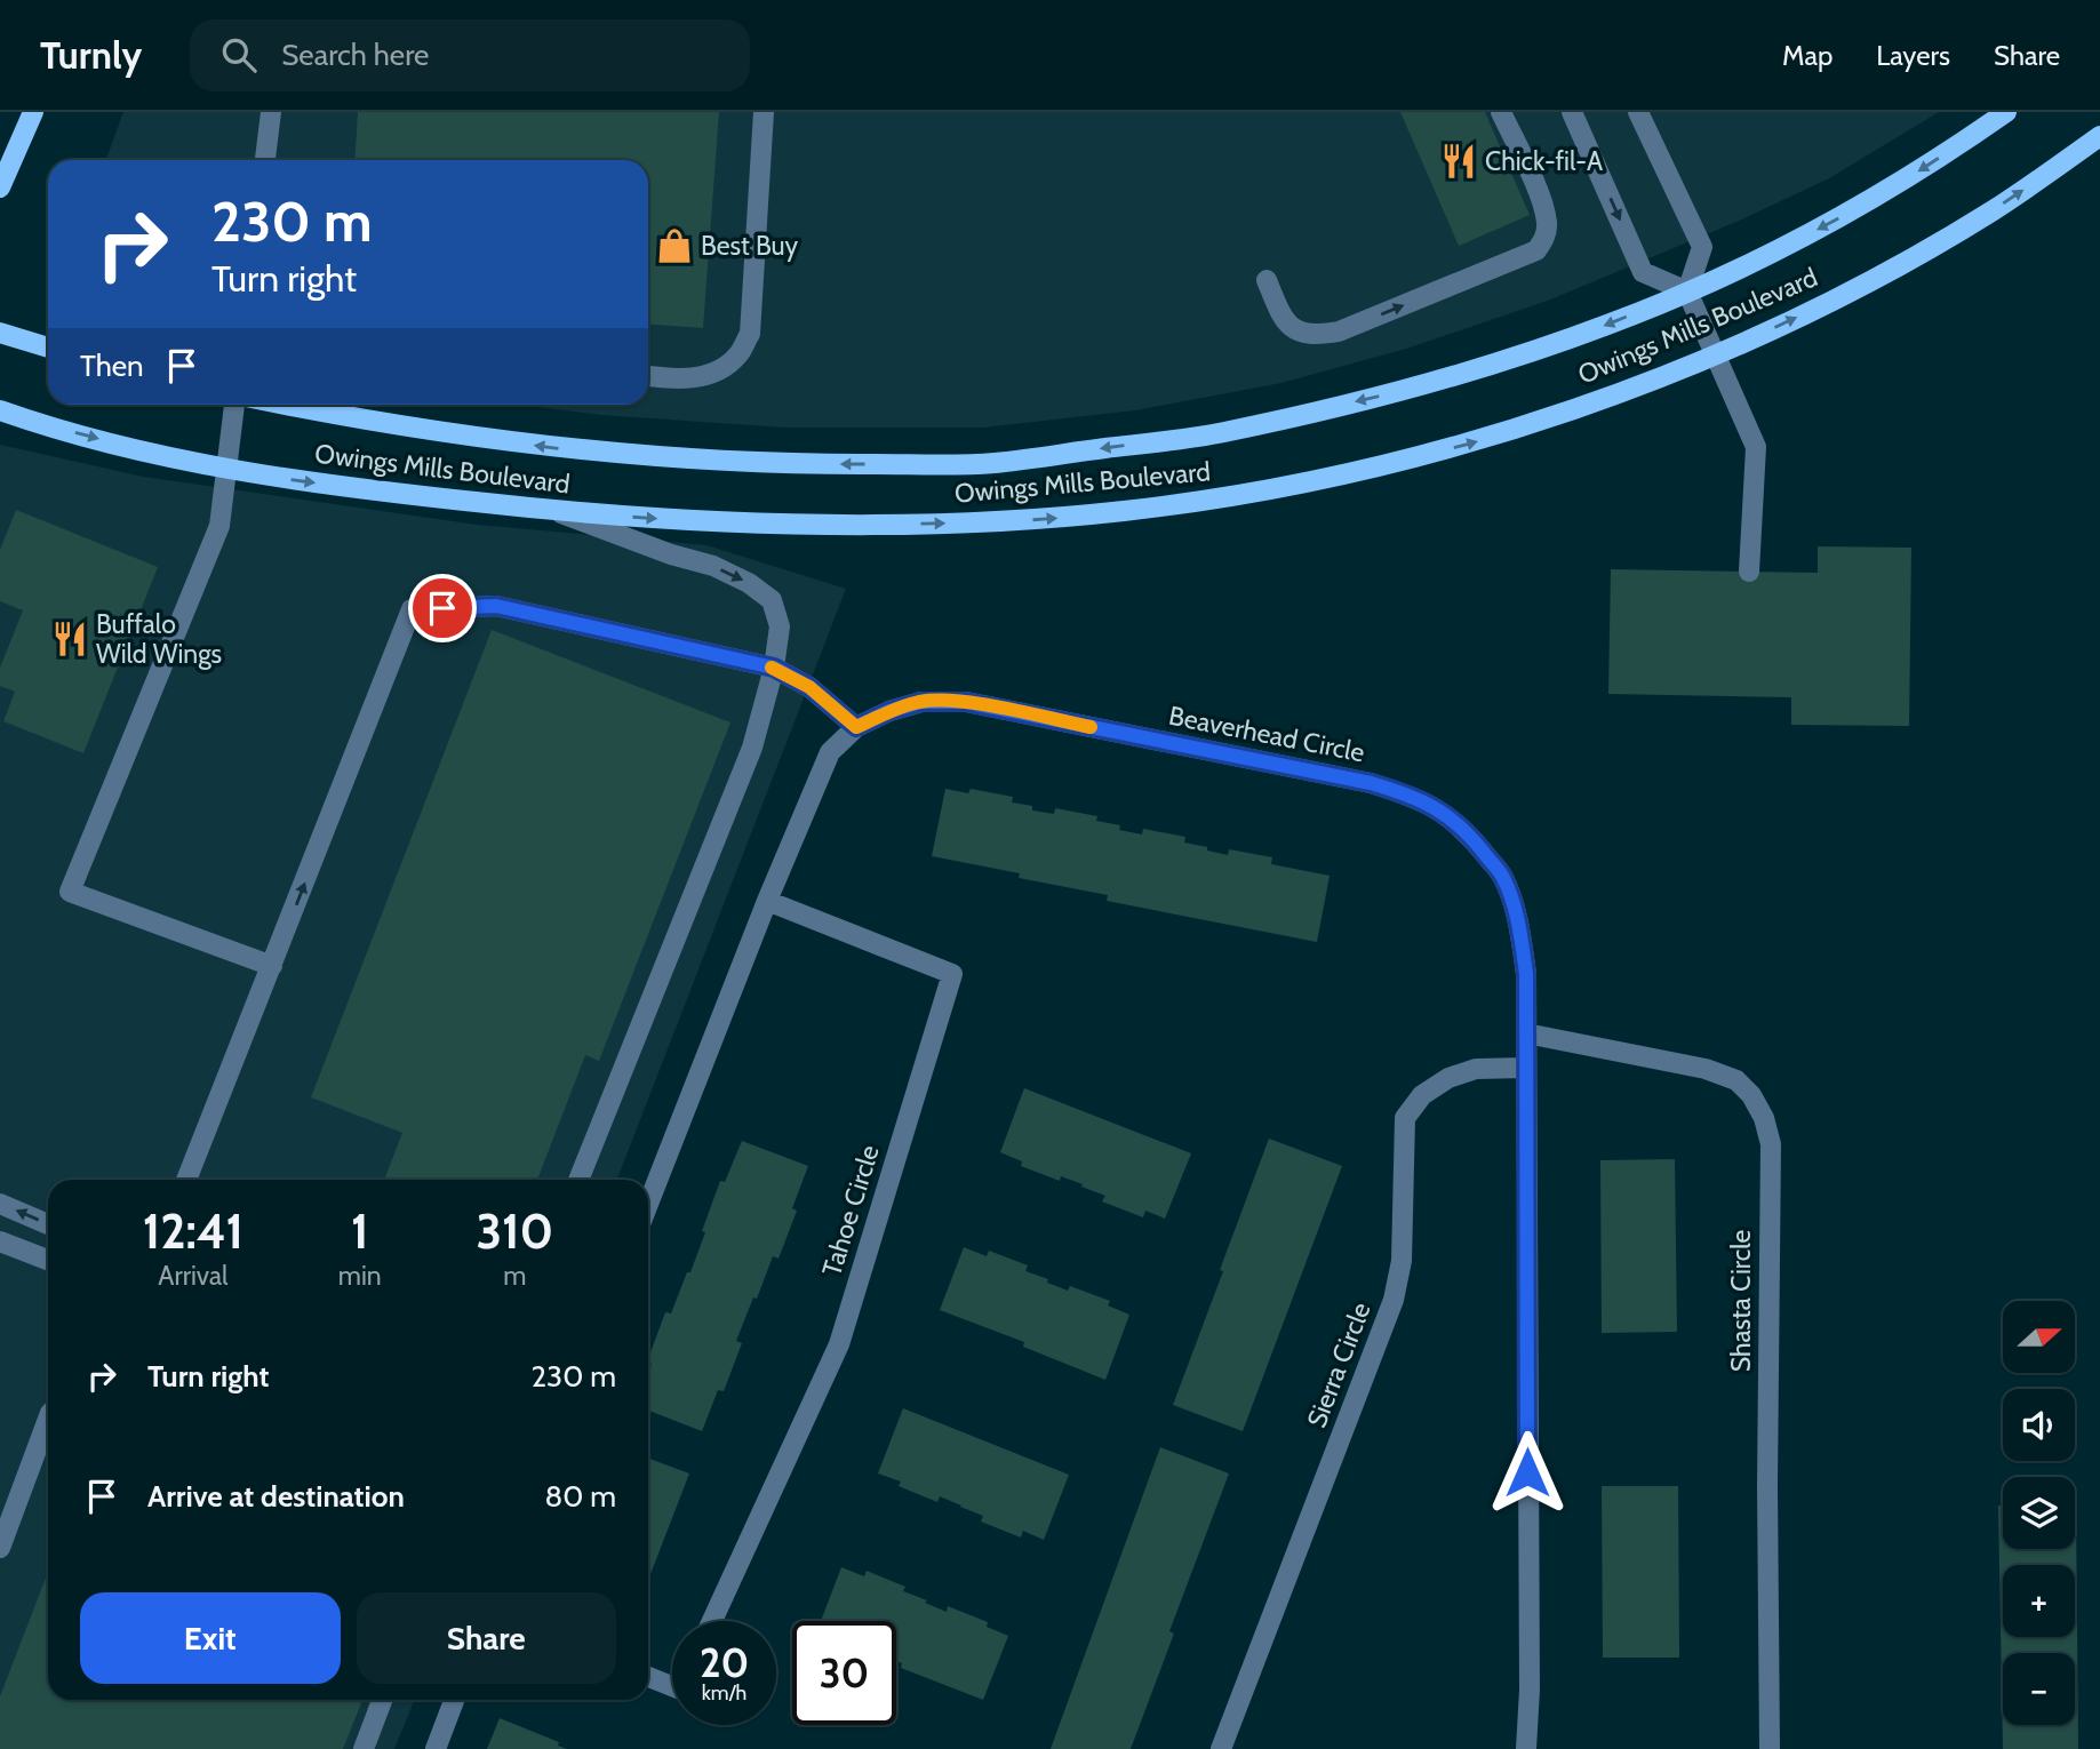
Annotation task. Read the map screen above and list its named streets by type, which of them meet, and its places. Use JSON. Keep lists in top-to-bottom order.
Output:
{
  "streets": {
    "main road": ["Owings Mills Boulevard"],
    "street": [
      "Beaverhead Circle",
      "Tahoe Circle",
      "Shasta Circle",
      "Sierra Circle"
    ]
  },
  "crossings": [
    ["Beaverhead Circle", "Tahoe Circle"],
    ["Beaverhead Circle", "Shasta Circle"],
    ["Beaverhead Circle", "Sierra Circle"]
  ],
  "places": {
    "restaurant": ["Chick-fil-A", "Buffalo Wild Wings"],
    "shop": ["Best Buy"]
  },
  "north": "right",
  "page": {
    "header": "Turnly",
    "search": "Search here",
    "nav": ["Map", "Layers", "Share"],
    "turn": ["230 m", "Turn right"],
    "then": "Then",
    "eta": [
      "12:41",
      "Arrival",
      "1",
      "min",
      "310",
      "m"
    ],
    "map_buttons": ["+", "−"],
    "list": [
      {
        "name": "Turn right",
        "value": "230 m"
      },
      {
        "name": "Arrive at destination",
        "value": "80 m"
      }
    ],
    "buttons": ["Exit", "Share"],
    "speed": "20 km/h",
    "limit": "30"
  }
}
